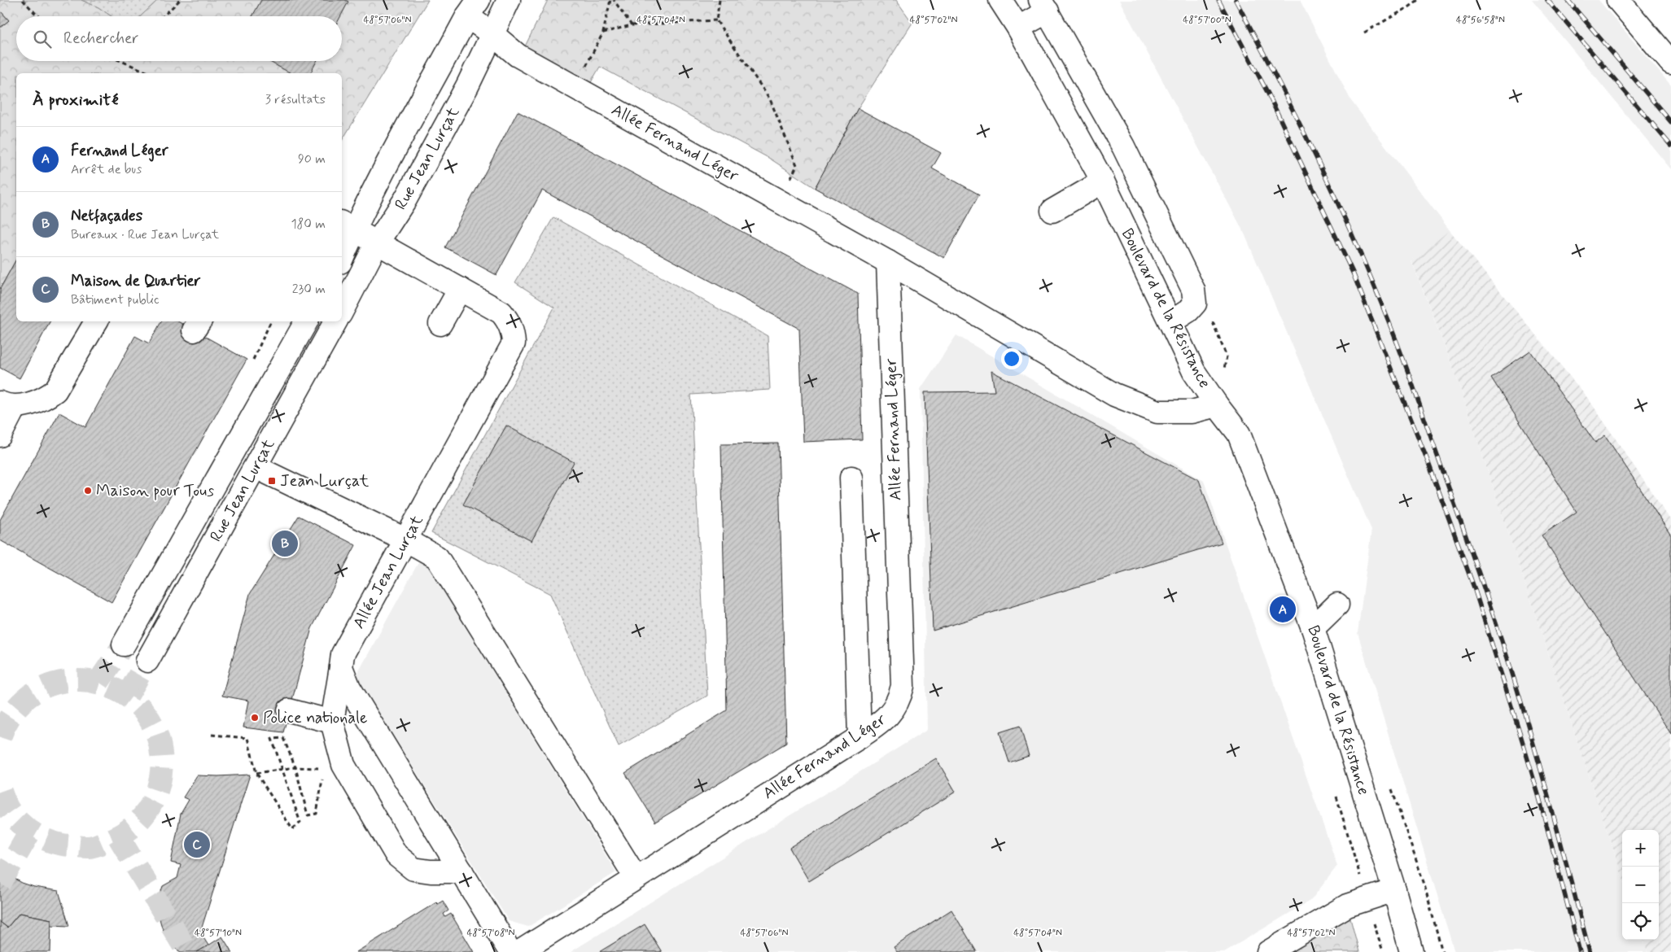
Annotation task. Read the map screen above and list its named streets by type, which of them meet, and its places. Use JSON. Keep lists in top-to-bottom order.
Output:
{
  "streets": {
    "street": [
      "Allée Fernand Léger",
      "Rue Jean Lurçat",
      "Boulevard de la Résistance",
      "Allée Jean Lurçat"
    ]
  },
  "crossings": [
    ["Allée Fernand Léger", "Rue Jean Lurçat"],
    ["Allée Fernand Léger", "Boulevard de la Résistance"],
    ["Rue Jean Lurçat", "Allée Jean Lurçat"]
  ],
  "places": {
    "transit": ["Jean Lurçat"],
    "other": ["Maison pour Tous", "Police nationale"]
  },
  "page": {
    "search": "Rechercher",
    "heading": ["À proximité", "3 résultats"],
    "list": [
      {
        "mark": "A",
        "name": "Fernand Léger",
        "note": "Arrêt de bus",
        "value": "90 m"
      },
      {
        "mark": "B",
        "name": "Netfaçades",
        "note": "Bureaux · Rue Jean Lurçat",
        "value": "180 m"
      },
      {
        "mark": "C",
        "name": "Maison de Quartier",
        "note": "Bâtiment public",
        "value": "230 m"
      }
    ],
    "pins": ["B", "A", "C"],
    "map_buttons": ["+", "−"]
  },
  "coordinates": [
    "48°57'06\"N",
    "48°57'04\"N",
    "48°57'02\"N",
    "48°57'00\"N",
    "48°56'58\"N",
    "48°57'10\"N",
    "48°57'08\"N"
  ]
}
